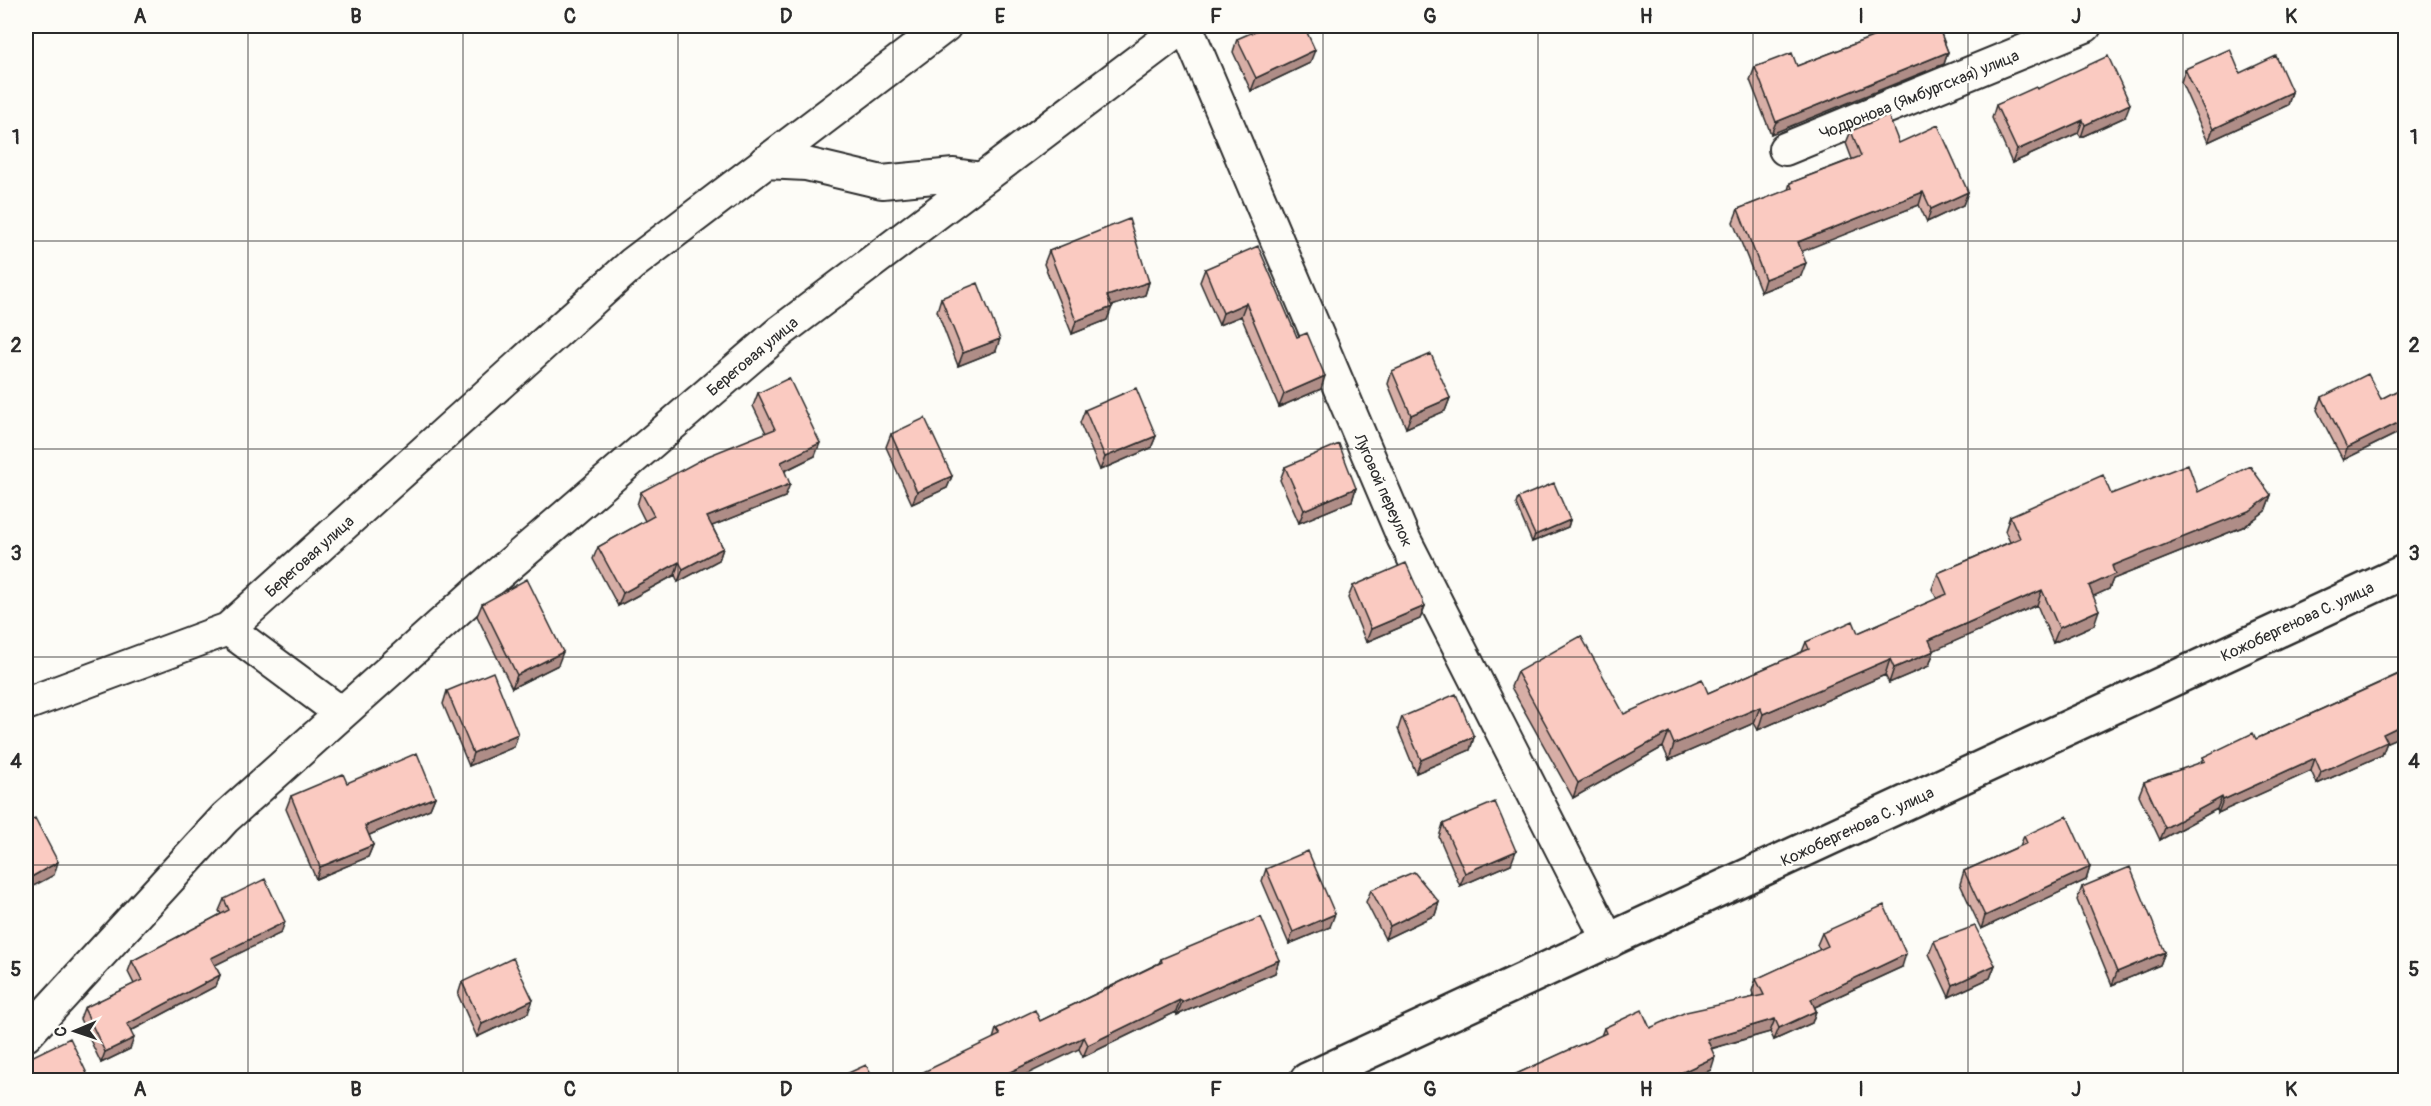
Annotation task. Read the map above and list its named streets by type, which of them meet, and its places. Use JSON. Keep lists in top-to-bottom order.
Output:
{
  "streets": {
    "main road": ["Кожобергенова С. улица"],
    "street": ["Чодронова (Ямбургская) улица", "Береговая улица", "Луговой переулок"]
  },
  "crossings": [
    ["Береговая улица", "Луговой переулок"],
    ["Луговой переулок", "Кожобергенова С. улица"]
  ],
  "north": "left",
  "grid": {
    "columns": [
      "A",
      "B",
      "C",
      "D",
      "E",
      "F",
      "G",
      "H",
      "I",
      "J",
      "K"
    ],
    "rows": [
      "1",
      "2",
      "3",
      "4",
      "5"
    ]
  }
}
